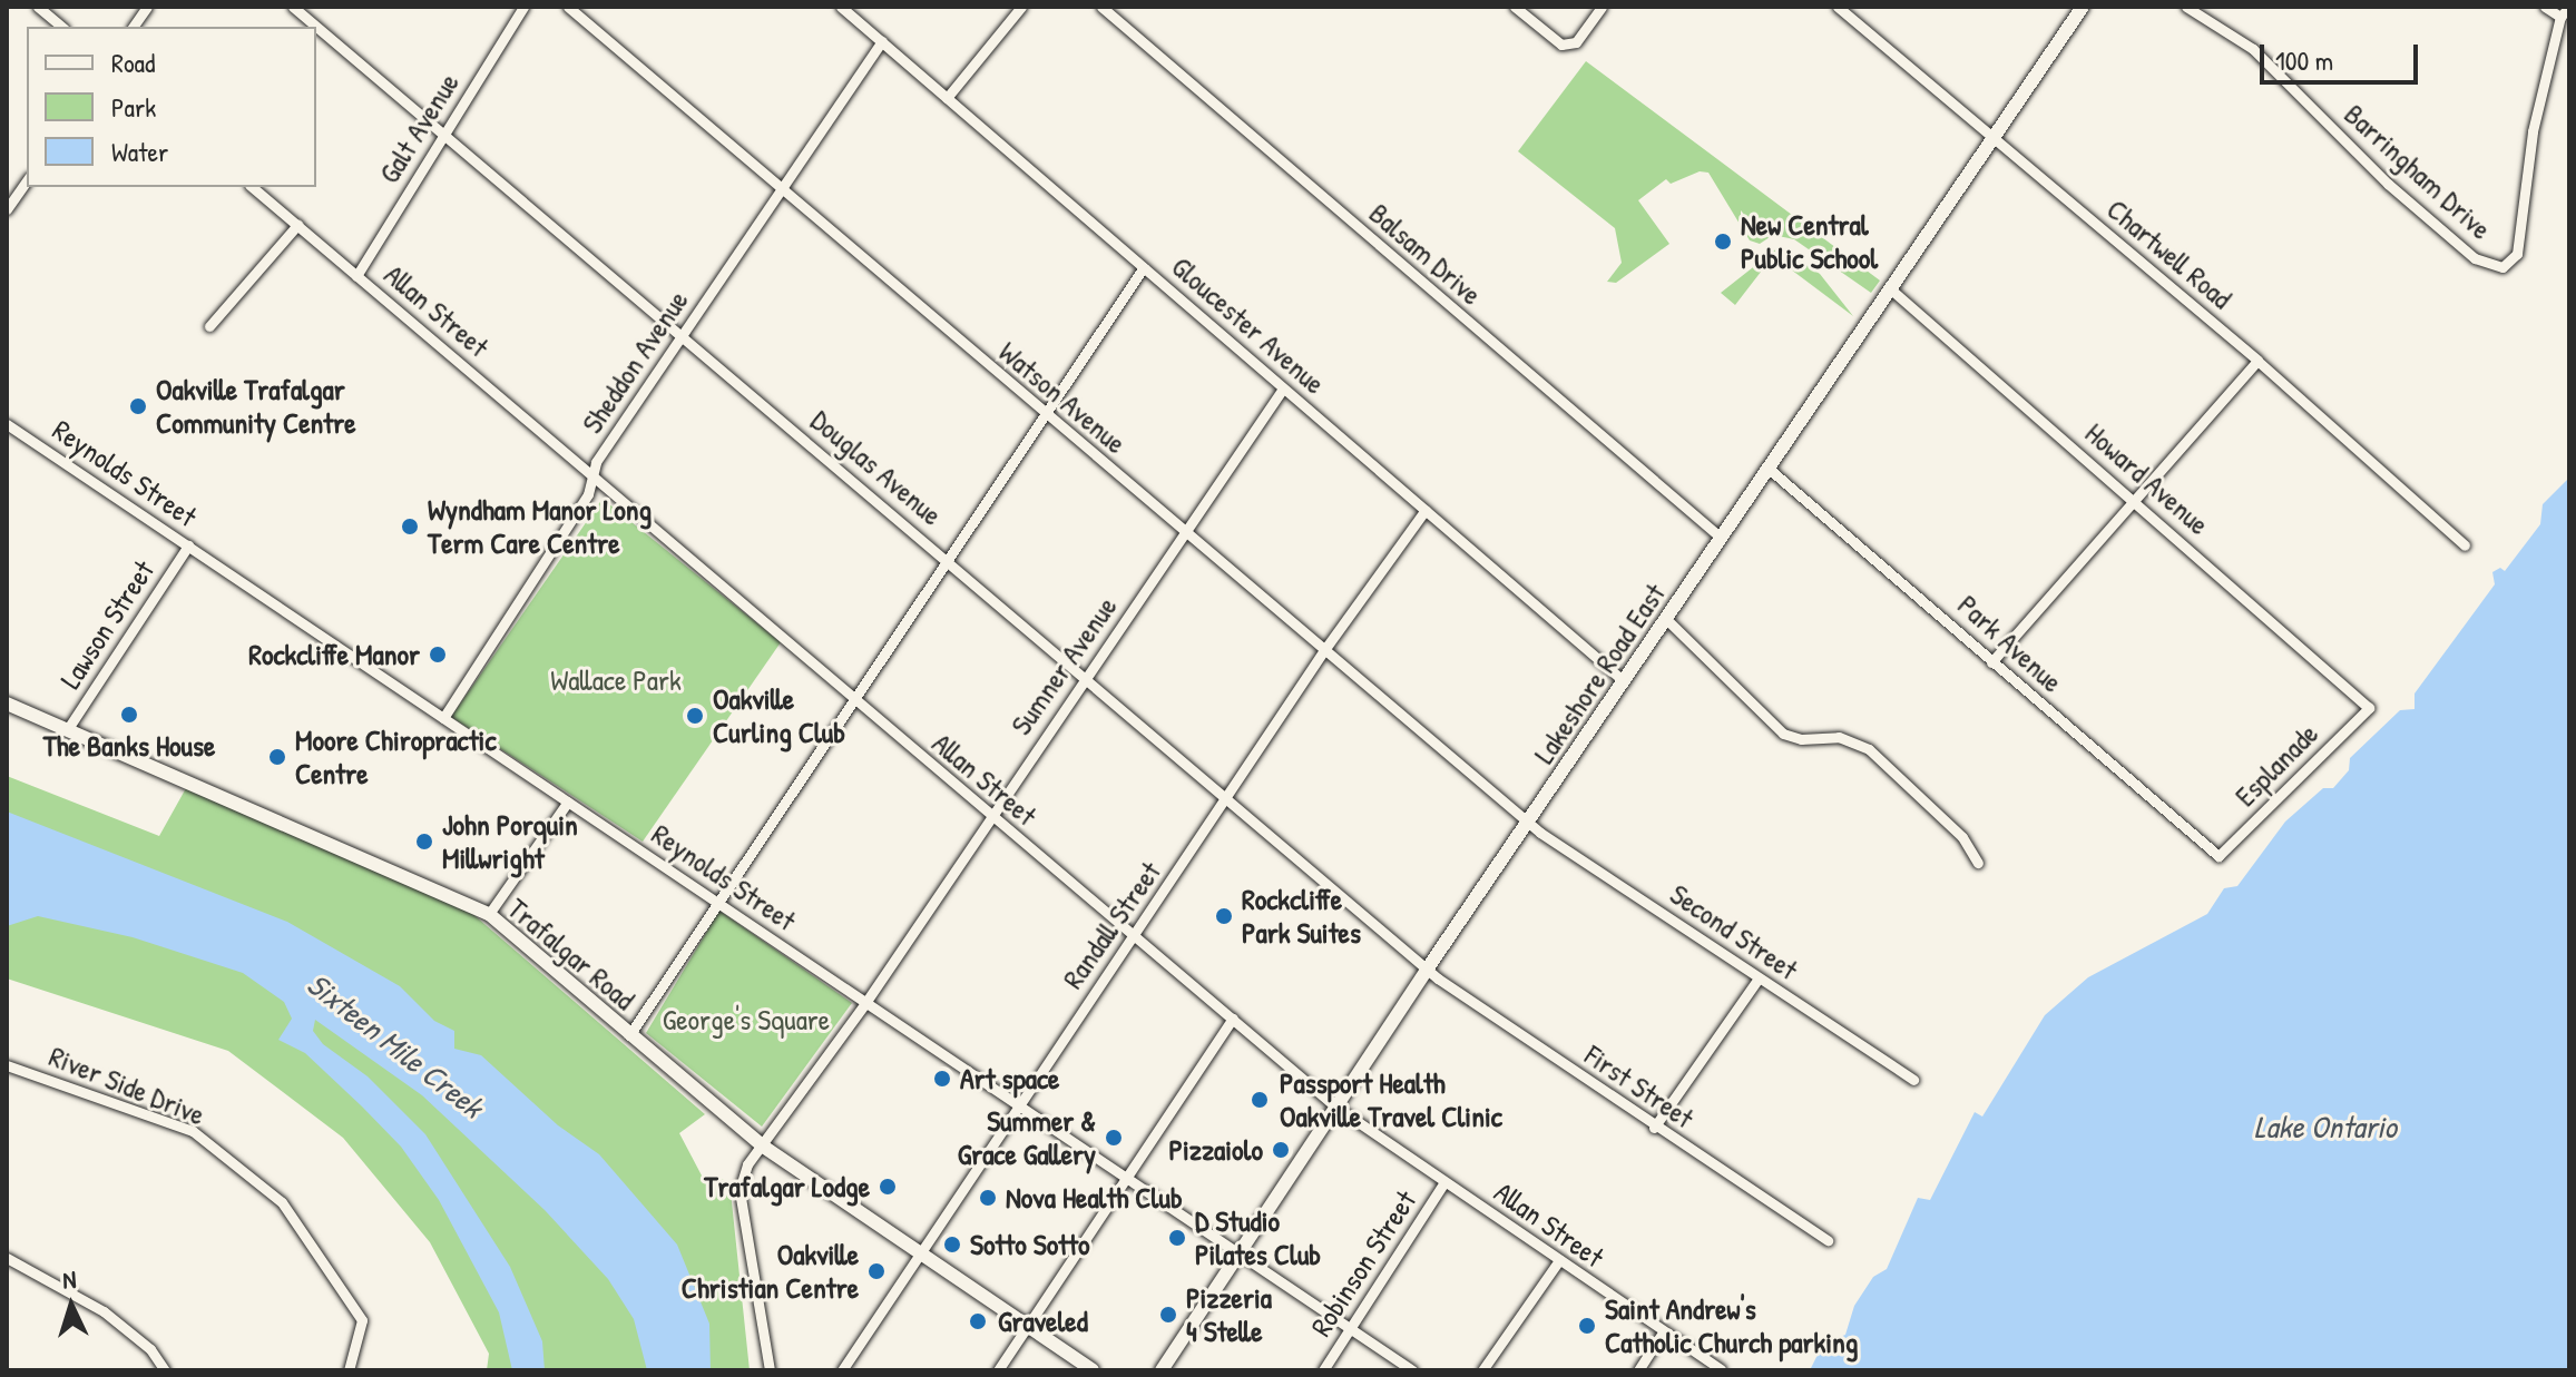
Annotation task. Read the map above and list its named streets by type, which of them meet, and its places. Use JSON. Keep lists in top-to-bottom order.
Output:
{
  "streets": {
    "main road": ["Lakeshore Road East", "Trafalgar Road"],
    "street": [
      "Galt Avenue",
      "Barringham Drive",
      "Balsam Drive",
      "Chartwell Road",
      "Allan Street",
      "Gloucester Avenue",
      "Sheddon Avenue",
      "Watson Avenue",
      "Douglas Avenue",
      "Reynolds Street",
      "Howard Avenue",
      "Lawson Street",
      "Park Avenue",
      "Sumner Avenue",
      "Esplanade",
      "Randall Street",
      "Second Street",
      "River Side Drive",
      "First Street",
      "Robinson Street"
    ]
  },
  "crossings": [
    ["Galt Avenue", "Allan Street"],
    ["Galt Avenue", "Douglas Avenue"],
    ["Balsam Drive", "Lakeshore Road East"],
    ["Chartwell Road", "Lakeshore Road East"],
    ["Allan Street", "Sheddon Avenue"],
    ["Allan Street", "Sumner Avenue"],
    ["Allan Street", "Lakeshore Road East"],
    ["Allan Street", "Randall Street"],
    ["Allan Street", "Robinson Street"],
    ["Gloucester Avenue", "Sheddon Avenue"],
    ["Gloucester Avenue", "Sumner Avenue"],
    ["Gloucester Avenue", "Lakeshore Road East"],
    ["Gloucester Avenue", "Randall Street"],
    ["Sheddon Avenue", "Watson Avenue"],
    ["Sheddon Avenue", "Douglas Avenue"],
    ["Sheddon Avenue", "Reynolds Street"],
    ["Watson Avenue", "Sumner Avenue"],
    ["Watson Avenue", "Lakeshore Road East"],
    ["Watson Avenue", "Randall Street"],
    ["Watson Avenue", "Second Street"],
    ["Douglas Avenue", "Sumner Avenue"],
    ["Douglas Avenue", "Lakeshore Road East"],
    ["Douglas Avenue", "Randall Street"],
    ["Douglas Avenue", "First Street"],
    ["Reynolds Street", "Lawson Street"],
    ["Reynolds Street", "Sumner Avenue"],
    ["Reynolds Street", "Lakeshore Road East"],
    ["Reynolds Street", "Randall Street"],
    ["Reynolds Street", "Robinson Street"],
    ["Howard Avenue", "Lakeshore Road East"],
    ["Howard Avenue", "Esplanade"],
    ["Lawson Street", "Trafalgar Road"],
    ["Park Avenue", "Lakeshore Road East"],
    ["Park Avenue", "Esplanade"],
    ["Sumner Avenue", "Trafalgar Road"],
    ["Lakeshore Road East", "Second Street"],
    ["Lakeshore Road East", "First Street"],
    ["Randall Street", "Trafalgar Road"]
  ],
  "water": ["Sixteen Mile Creek", "Lake Ontario"],
  "parks": ["Wallace Park", "George's Square"],
  "places": [
    "New Central Public School",
    "Oakville Trafalgar Community Centre",
    "Wyndham Manor Long Term Care Centre",
    "Rockcliffe Manor",
    "The Banks House",
    "Oakville Curling Club",
    "Moore Chiropractic Centre",
    "John Porquin Millwright",
    "Rockcliffe Park Suites",
    "Art space",
    "Passport Health Oakville Travel Clinic",
    "Summer & Grace Gallery",
    "Pizzaiolo",
    "Trafalgar Lodge",
    "Nova Health Club",
    "D Studio Pilates Club",
    "Sotto Sotto",
    "Oakville Christian Centre",
    "Pizzeria 4 Stelle",
    "Graveled",
    "Saint Andrew's Catholic Church parking"
  ],
  "legend": ["Road", "Park", "Water"],
  "scale_bar": "100 m",
  "north": "top"
}
